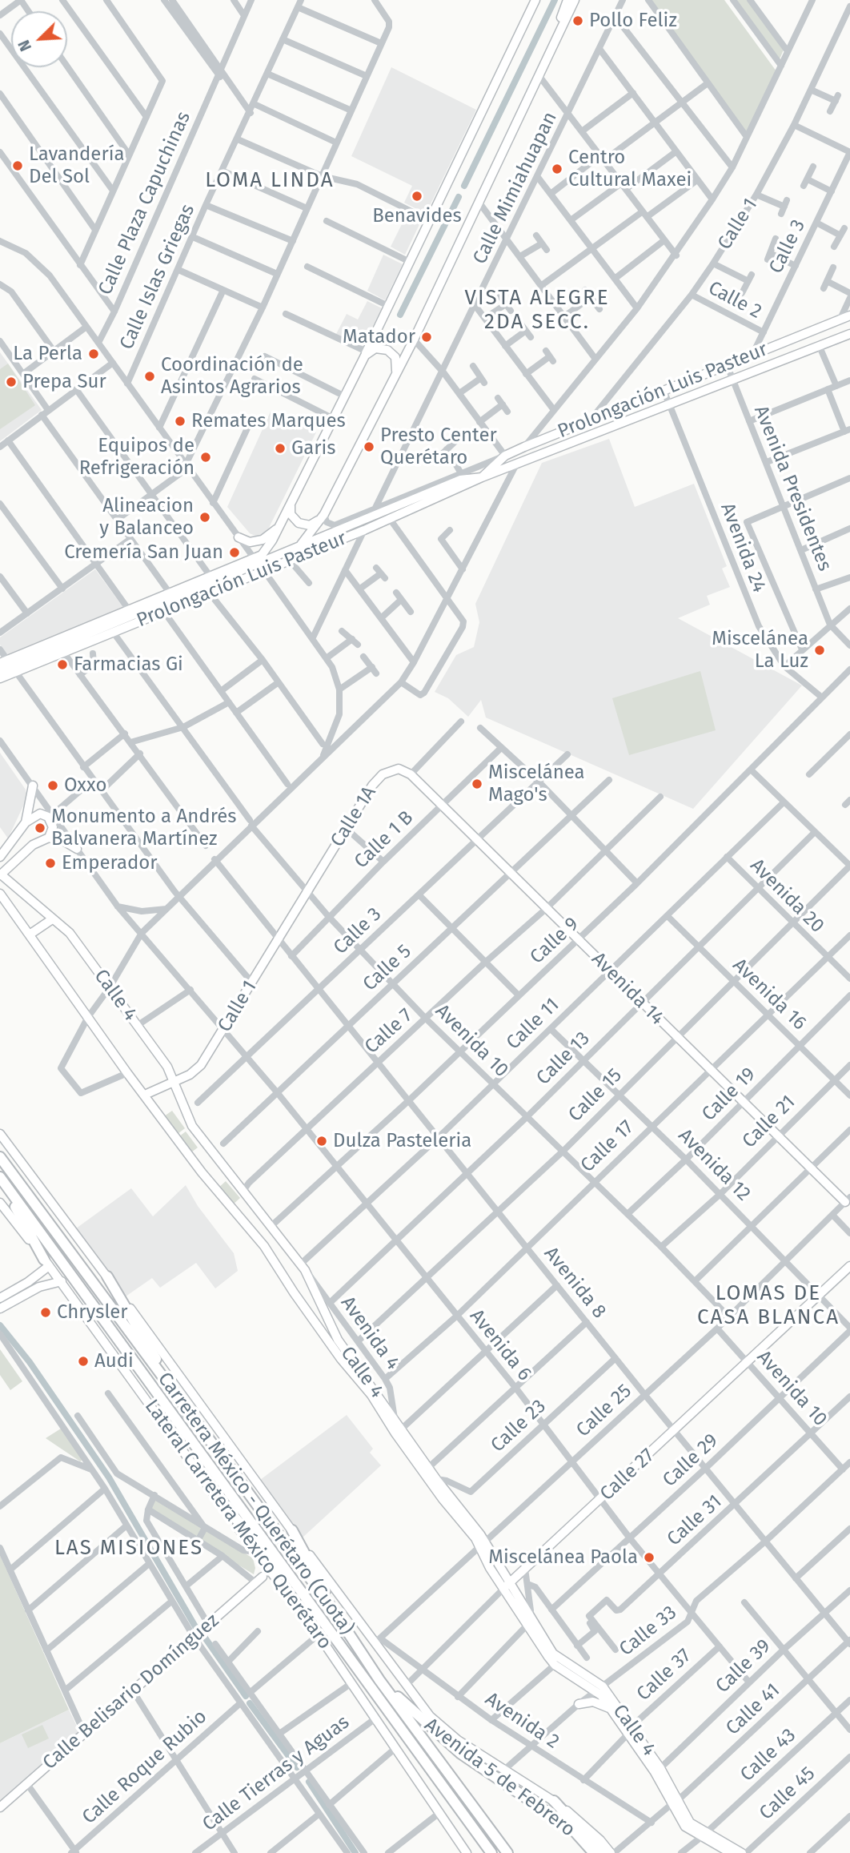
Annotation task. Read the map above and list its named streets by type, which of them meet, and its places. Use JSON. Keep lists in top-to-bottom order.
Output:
{
  "streets": {
    "highway": ["Carretera México - Querétaro (Cuota)", "Avenida 5 de Febrero"],
    "main road": [
      "Calle 1",
      "Prolongación Luis Pasteur",
      "Calle 1A",
      "Avenida 14",
      "Calle 4",
      "Calle 27",
      "Lateral Carretera México Querétaro",
      "Calle Belisario Domínguez"
    ],
    "street": [
      "Calle Mimiahuapan",
      "Calle Plaza Capuchinas",
      "Calle 3",
      "Calle Islas Griegas",
      "Calle 2",
      "Avenida Presidentes",
      "Avenida 24",
      "Calle 1 B",
      "Avenida 20",
      "Calle 9",
      "Calle 5",
      "Avenida 16",
      "Calle 11",
      "Calle 7",
      "Avenida 10",
      "Calle 13",
      "Calle 19",
      "Calle 15",
      "Calle 21",
      "Calle 17",
      "Avenida 12",
      "Avenida 8",
      "Avenida 4",
      "Avenida 6",
      "Calle 25",
      "Calle 23",
      "Calle 29",
      "Calle 31",
      "Calle 33",
      "Calle 39",
      "Calle 37",
      "Calle 41",
      "Avenida 2",
      "Calle 43",
      "Calle Roque Rubio",
      "Calle Tierras y Aguas",
      "Calle 45"
    ]
  },
  "crossings": [
    ["Calle 1", "Calle 2"],
    ["Calle 1", "Prolongación Luis Pasteur"],
    ["Calle 1", "Calle 1A"],
    ["Calle 1", "Calle 4"],
    ["Calle 1", "Avenida 10"],
    ["Calle 1", "Avenida 8"],
    ["Calle 1", "Avenida 6"],
    ["Calle 3", "Calle 2"],
    ["Calle 3", "Prolongación Luis Pasteur"],
    ["Calle 3", "Avenida 14"],
    ["Calle 3", "Avenida 10"],
    ["Calle 3", "Avenida 8"],
    ["Calle 3", "Avenida 6"],
    ["Prolongación Luis Pasteur", "Avenida Presidentes"],
    ["Prolongación Luis Pasteur", "Avenida 24"],
    ["Prolongación Luis Pasteur", "Avenida 10"],
    ["Avenida 24", "Calle 9"],
    ["Calle 1A", "Avenida 14"],
    ["Calle 1A", "Avenida 10"],
    ["Calle 1 B", "Avenida 14"],
    ["Calle 1 B", "Avenida 10"],
    ["Calle 1 B", "Avenida 8"],
    ["Avenida 20", "Calle 11"],
    ["Avenida 20", "Calle 13"],
    ["Avenida 20", "Calle 15"],
    ["Avenida 20", "Calle 17"],
    ["Calle 9", "Avenida 14"],
    ["Calle 9", "Calle 4"],
    ["Calle 9", "Avenida 10"],
    ["Calle 9", "Avenida 8"],
    ["Calle 9", "Avenida 6"],
    ["Calle 5", "Avenida 14"],
    ["Calle 5", "Avenida 10"],
    ["Calle 5", "Avenida 8"],
    ["Calle 5", "Avenida 6"],
    ["Avenida 14", "Calle 11"],
    ["Avenida 14", "Calle 7"],
    ["Avenida 14", "Calle 13"],
    ["Avenida 14", "Calle 19"],
    ["Avenida 14", "Calle 15"],
    ["Avenida 14", "Calle 21"],
    ["Avenida 14", "Calle 17"],
    ["Avenida 14", "Calle 25"],
    ["Avenida 16", "Calle 11"],
    ["Avenida 16", "Calle 13"],
    ["Avenida 16", "Calle 19"],
    ["Avenida 16", "Calle 15"],
    ["Avenida 16", "Calle 21"],
    ["Avenida 16", "Calle 17"],
    ["Calle 4", "Calle 11"],
    ["Calle 4", "Calle 7"],
    ["Calle 4", "Avenida 4"],
    ["Calle 4", "Calle 25"],
    ["Calle 4", "Calle 23"],
    ["Calle 4", "Calle 27"],
    ["Calle 4", "Calle 33"],
    ["Calle 4", "Calle 39"],
    ["Calle 4", "Calle 37"],
    ["Calle 4", "Calle 41"],
    ["Calle 4", "Calle 43"],
    ["Calle 4", "Calle 45"],
    ["Calle 11", "Avenida 10"],
    ["Calle 11", "Avenida 12"],
    ["Calle 11", "Avenida 8"],
    ["Calle 11", "Avenida 4"],
    ["Calle 11", "Avenida 6"],
    ["Calle 7", "Avenida 10"],
    ["Calle 7", "Avenida 8"],
    ["Calle 7", "Avenida 6"],
    ["Avenida 10", "Calle 13"],
    ["Avenida 10", "Calle 19"],
    ["Avenida 10", "Calle 15"],
    ["Avenida 10", "Calle 21"],
    ["Avenida 10", "Calle 17"],
    ["Avenida 10", "Calle 25"],
    ["Avenida 10", "Calle 29"],
    ["Avenida 10", "Calle 27"],
    ["Avenida 10", "Calle 31"],
    ["Avenida 10", "Calle 33"],
    ["Calle 13", "Avenida 12"],
    ["Calle 13", "Avenida 8"],
    ["Calle 13", "Avenida 4"],
    ["Calle 13", "Avenida 6"],
    ["Calle 19", "Avenida 12"],
    ["Calle 15", "Avenida 12"],
    ["Calle 15", "Avenida 8"],
    ["Calle 15", "Avenida 4"],
    ["Calle 15", "Avenida 6"],
    ["Calle 21", "Avenida 12"],
    ["Calle 17", "Avenida 12"],
    ["Calle 17", "Avenida 8"],
    ["Calle 17", "Avenida 4"],
    ["Calle 17", "Avenida 6"],
    ["Avenida 12", "Calle 25"],
    ["Avenida 12", "Calle 29"],
    ["Avenida 12", "Calle 27"],
    ["Avenida 8", "Calle 25"],
    ["Avenida 8", "Calle 23"],
    ["Avenida 8", "Calle 29"],
    ["Avenida 8", "Calle 27"],
    ["Avenida 8", "Calle 31"],
    ["Avenida 8", "Calle 33"],
    ["Avenida 8", "Calle 39"],
    ["Avenida 8", "Calle 41"],
    ["Avenida 6", "Calle 25"],
    ["Avenida 6", "Calle 23"],
    ["Avenida 6", "Calle 29"],
    ["Avenida 6", "Calle 27"],
    ["Avenida 6", "Calle 31"],
    ["Avenida 6", "Calle 33"],
    ["Avenida 6", "Calle 39"],
    ["Avenida 6", "Calle 37"],
    ["Calle 25", "Lateral Carretera México Querétaro"],
    ["Calle 25", "Avenida 2"],
    ["Calle 27", "Lateral Carretera México Querétaro"],
    ["Calle 27", "Avenida 2"],
    ["Carretera México - Querétaro (Cuota)", "Avenida 5 de Febrero"],
    ["Calle 31", "Calle 33"],
    ["Lateral Carretera México Querétaro", "Calle 33"],
    ["Lateral Carretera México Querétaro", "Calle 41"],
    ["Lateral Carretera México Querétaro", "Avenida 2"],
    ["Lateral Carretera México Querétaro", "Calle Tierras y Aguas"],
    ["Calle 33", "Avenida 2"],
    ["Calle 37", "Avenida 2"],
    ["Calle 41", "Avenida 2"]
  ],
  "districts": [
    "LOMA LINDA",
    "VISTA ALEGRE 2DA SECC.",
    "LOMAS DE CASA BLANCA",
    "LAS MISIONES"
  ],
  "places": [
    "Pollo Feliz",
    "Lavandería Del Sol",
    "Centro Cultural Maxei",
    "Benavides",
    "Matador",
    "La Perla",
    "Coordinación de Asintos Agrarios",
    "Prepa Sur",
    "Remates Marques",
    "Presto Center Querétaro",
    "Garis",
    "Equipos de Refrigeración",
    "Alineacion y Balanceo",
    "Cremería San Juan",
    "Miscelánea La Luz",
    "Farmacias Gi",
    "Miscelánea Mago's",
    "Oxxo",
    "Monumento a Andrés Balvanera Martínez",
    "Emperador",
    "Dulza Pasteleria",
    "Chrysler",
    "Audi",
    "Miscelánea Paola"
  ],
  "north": "bottom left"
}
